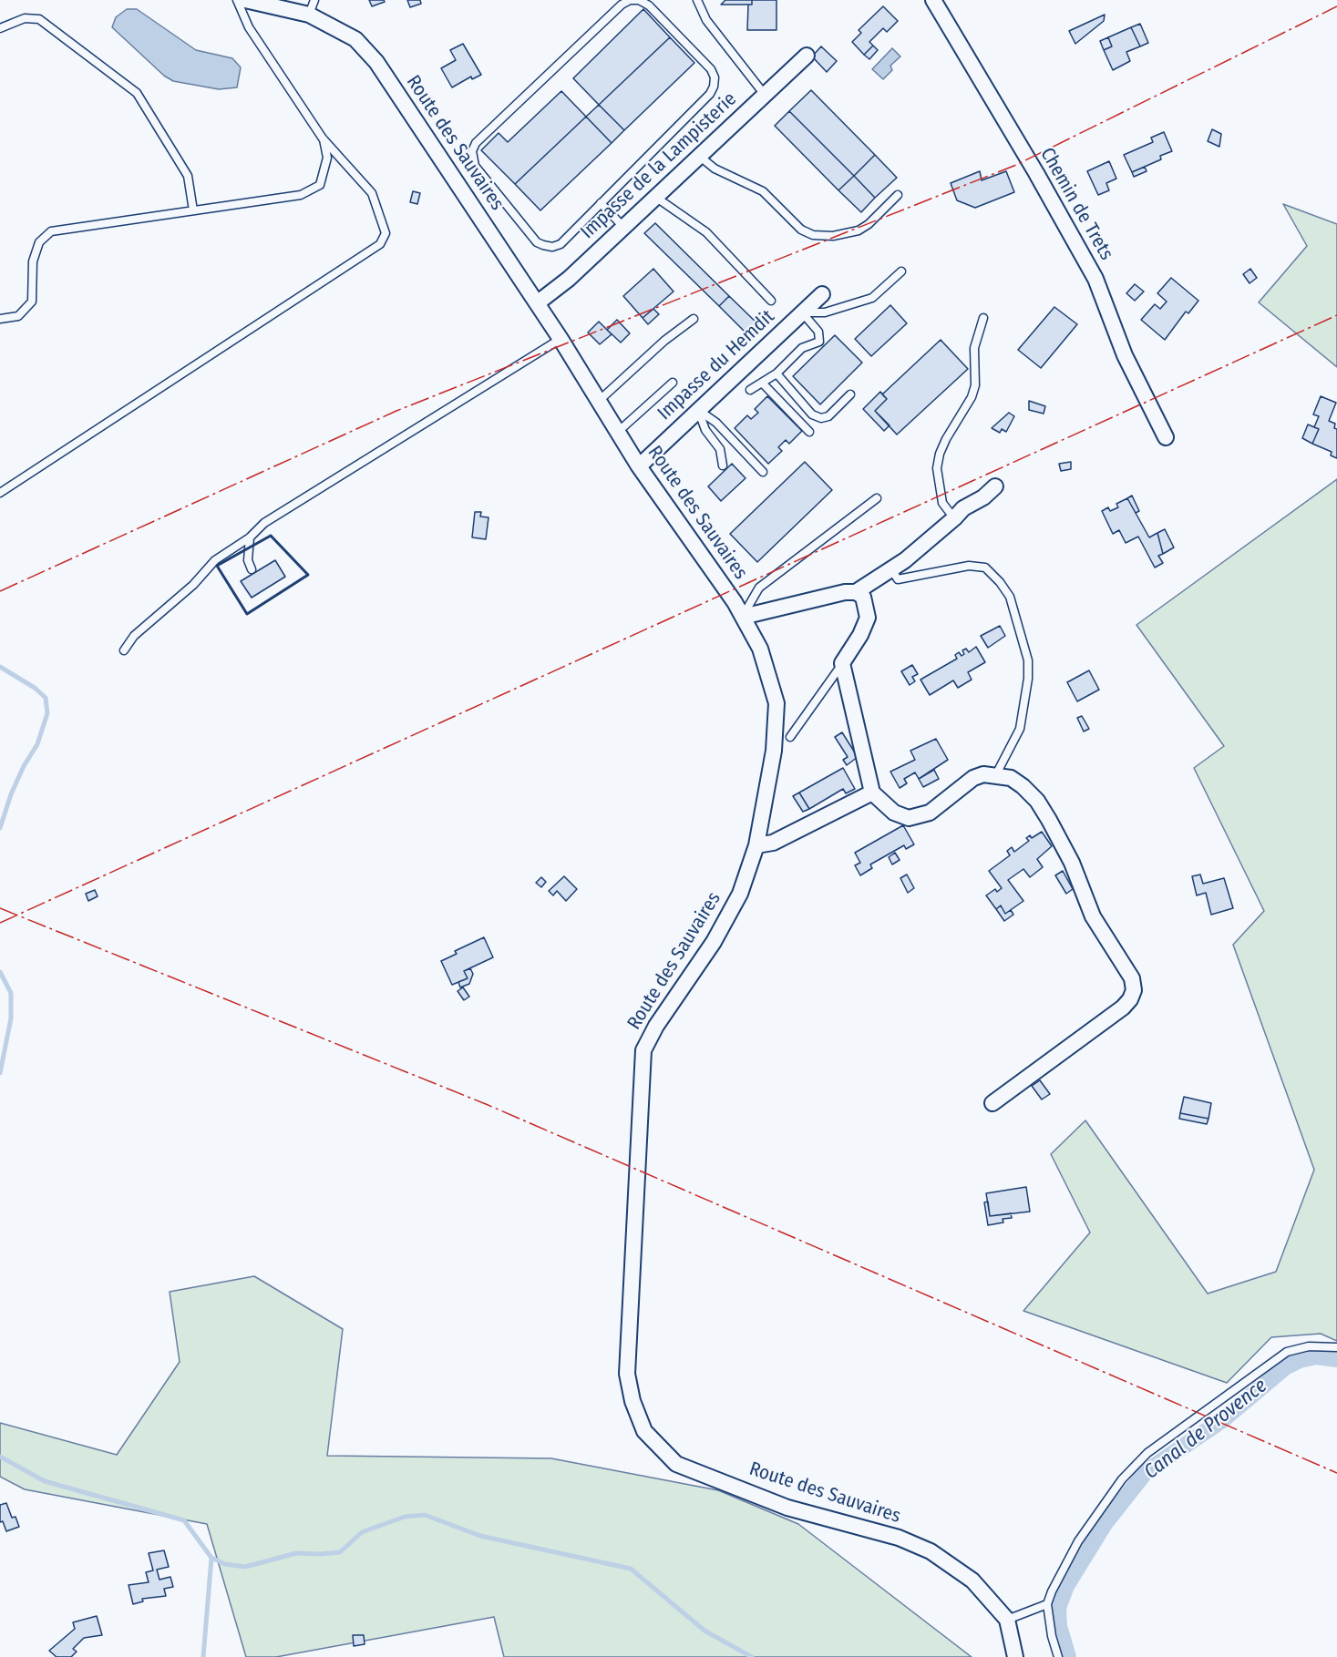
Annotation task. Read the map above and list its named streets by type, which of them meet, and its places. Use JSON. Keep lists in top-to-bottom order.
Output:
{
  "streets": {
    "street": [
      "Route des Sauvaires",
      "Impasse de la Lampisterie",
      "Chemin de Trets",
      "Impasse du Hemdit"
    ]
  },
  "crossings": [
    ["Route des Sauvaires", "Impasse de la Lampisterie"],
    ["Route des Sauvaires", "Impasse du Hemdit"]
  ],
  "water": ["Canal de Provence"]
}
